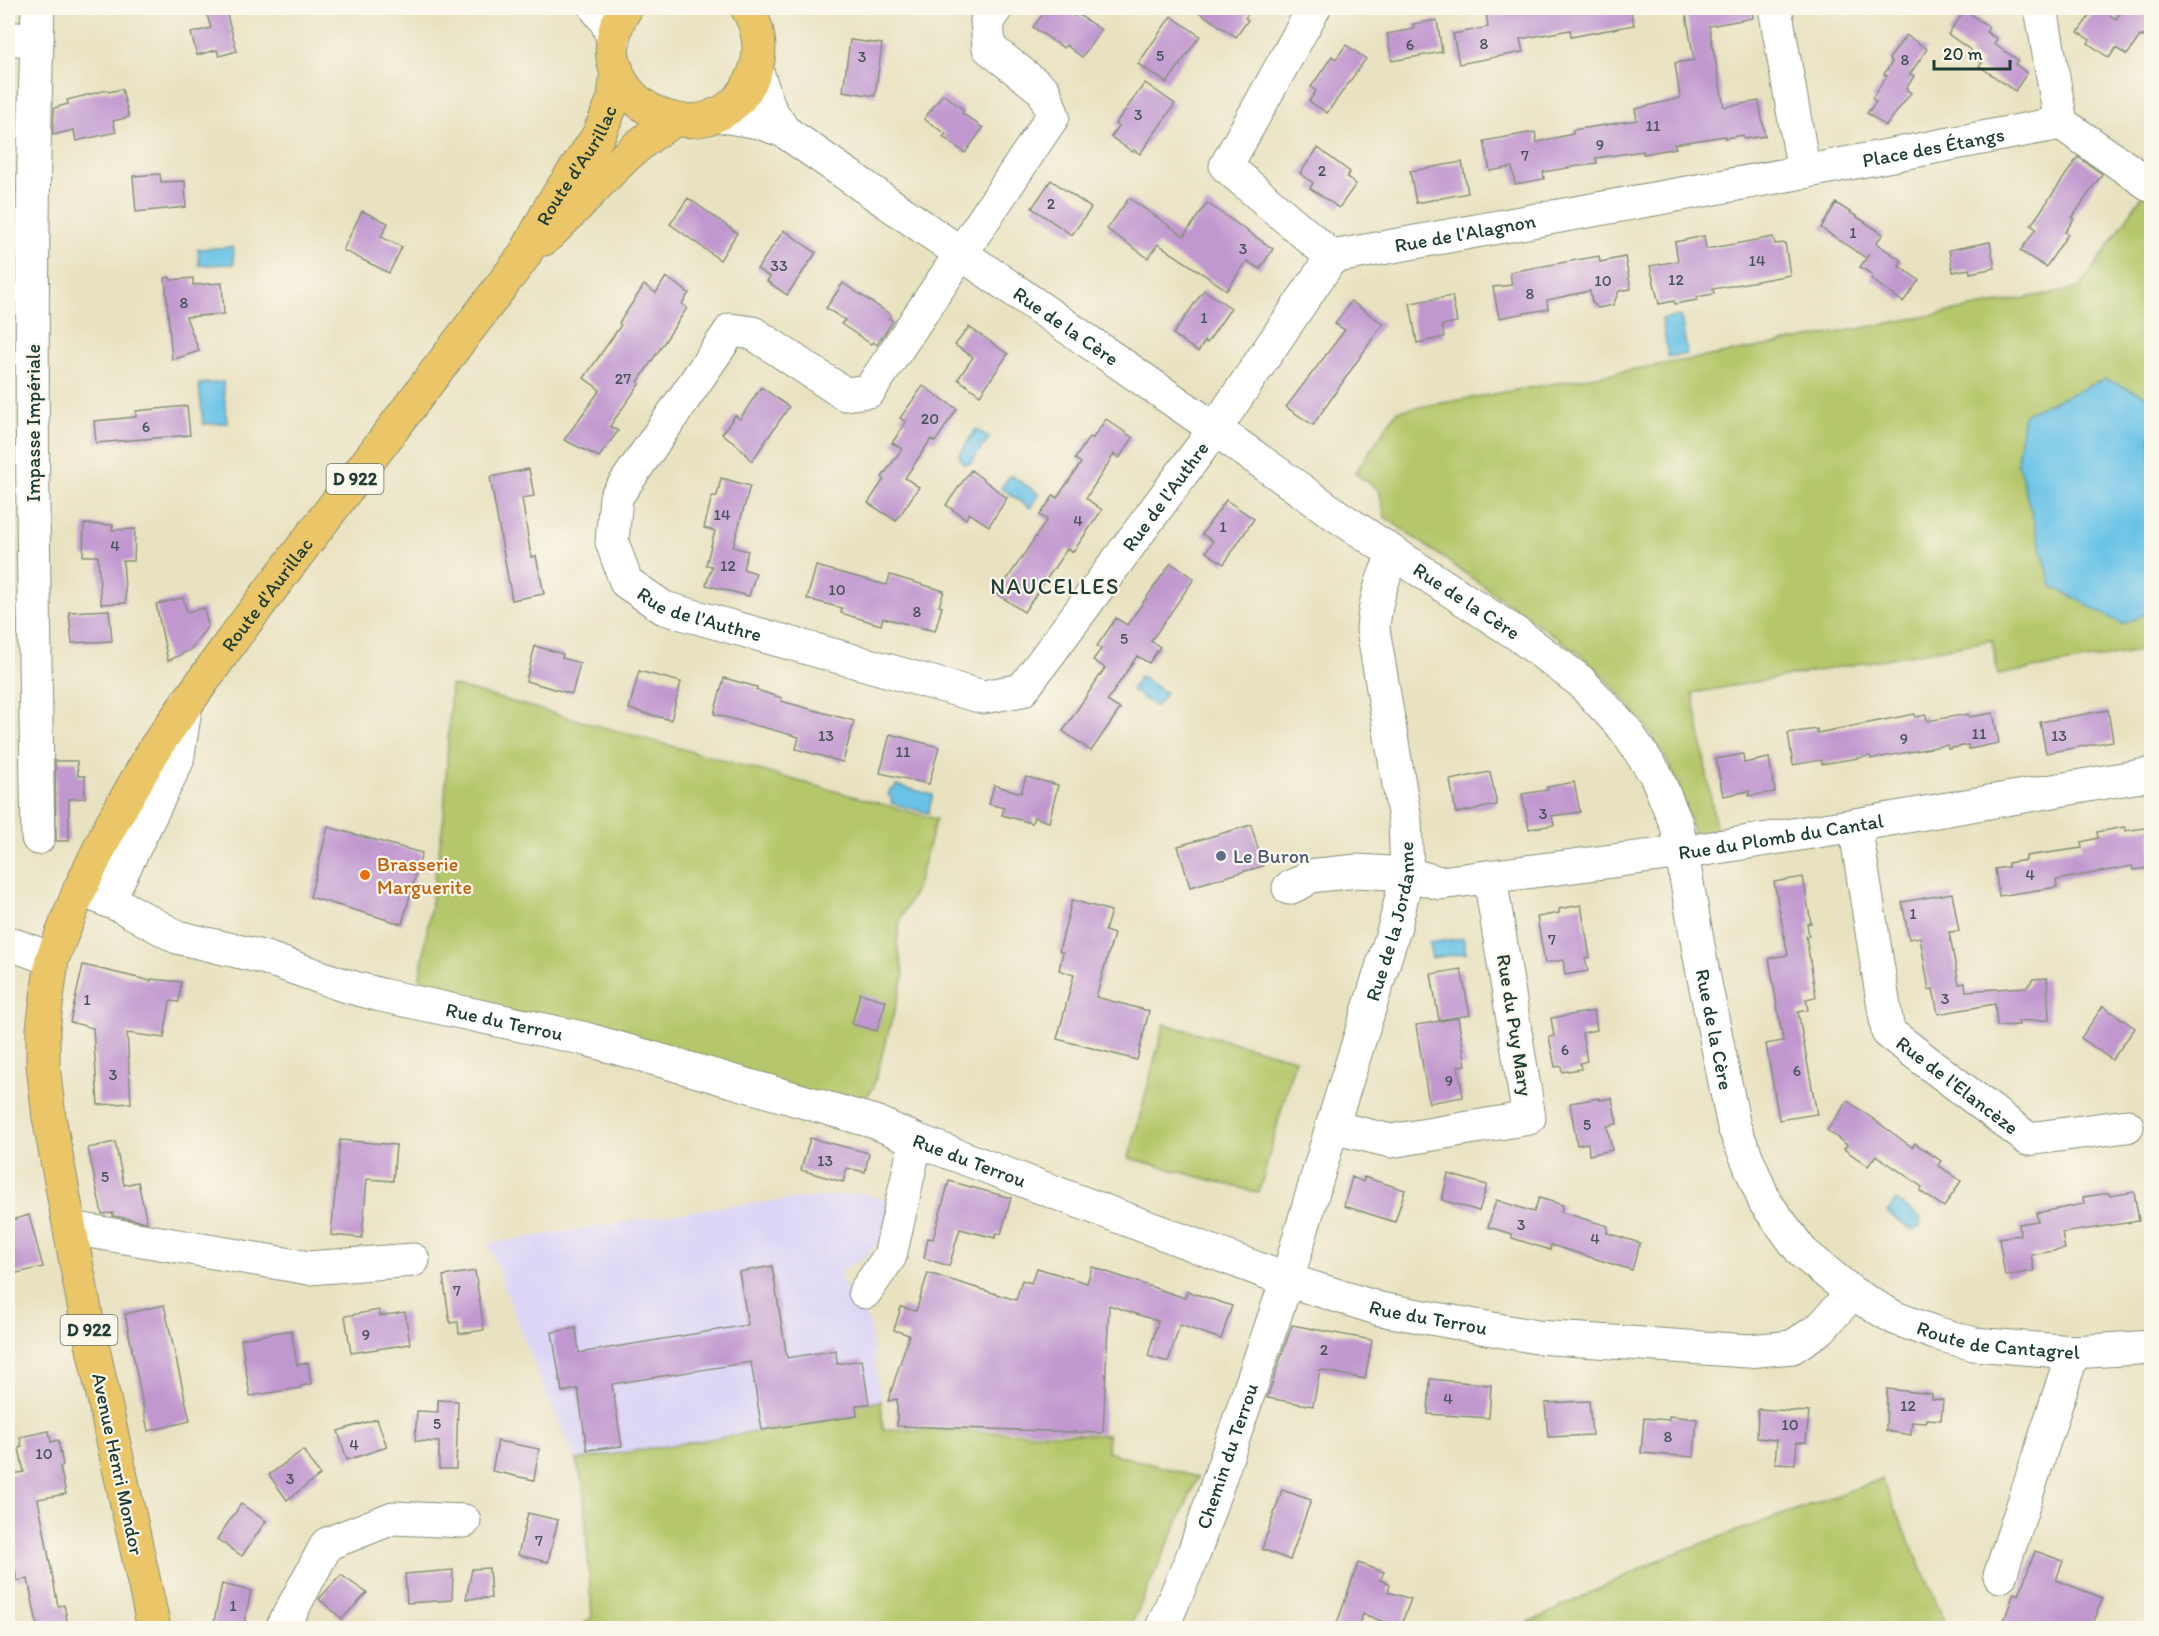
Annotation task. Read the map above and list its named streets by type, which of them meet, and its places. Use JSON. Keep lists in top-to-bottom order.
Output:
{
  "streets": {
    "main road": ["Route d'Aurillac", "D 922", "Avenue Henri Mondor"],
    "street": [
      "Place des Étangs",
      "Rue de l'Alagnon",
      "Rue de la Cère",
      "Impasse Impériale",
      "Rue de l'Authre",
      "Rue du Plomb du Cantal",
      "Rue de la Jordanne",
      "Rue du Terrou",
      "Rue du Puy Mary",
      "Rue de l'Elancèze",
      "Route de Cantagrel",
      "Chemin du Terrou"
    ]
  },
  "crossings": [
    ["Place des Étangs", "Rue de l'Alagnon"],
    ["Route d'Aurillac", "Rue du Terrou"],
    ["Route d'Aurillac", "Avenue Henri Mondor"],
    ["Rue de la Cère", "Rue de l'Authre"],
    ["Rue de la Cère", "Rue du Plomb du Cantal"],
    ["Rue de la Cère", "Rue de la Jordanne"],
    ["Rue de la Cère", "Rue du Terrou"],
    ["Rue de la Cère", "Route de Cantagrel"],
    ["Rue du Plomb du Cantal", "Rue de la Jordanne"],
    ["Rue du Plomb du Cantal", "Rue du Puy Mary"],
    ["Rue du Plomb du Cantal", "Rue de l'Elancèze"],
    ["Rue de la Jordanne", "Rue du Terrou"],
    ["Rue de la Jordanne", "Rue du Puy Mary"],
    ["Rue de la Jordanne", "Chemin du Terrou"],
    ["Rue du Terrou", "Route de Cantagrel"],
    ["Rue du Terrou", "Chemin du Terrou"]
  ],
  "districts": ["NAUCELLES"],
  "places": ["Le Buron", "Brasserie Marguerite"],
  "house_numbers": [
    "8",
    "6",
    "5",
    "3",
    "8",
    "3",
    "11",
    "9",
    "7",
    "2",
    "2",
    "1",
    "3",
    "14",
    "33",
    "12",
    "10",
    "8",
    "8",
    "1",
    "27",
    "20",
    "6",
    "14",
    "4",
    "1",
    "4",
    "12",
    "10",
    "8",
    "5",
    "11",
    "13",
    "13",
    "9",
    "11",
    "3",
    "4",
    "1",
    "7",
    "3",
    "1",
    "6",
    "6",
    "3",
    "9",
    "5",
    "13",
    "5",
    "3",
    "4",
    "7",
    "9",
    "2",
    "4",
    "12",
    "5",
    "10",
    "8",
    "4",
    "10",
    "3",
    "7",
    "1"
  ],
  "scale_bar": "20 m"
}
